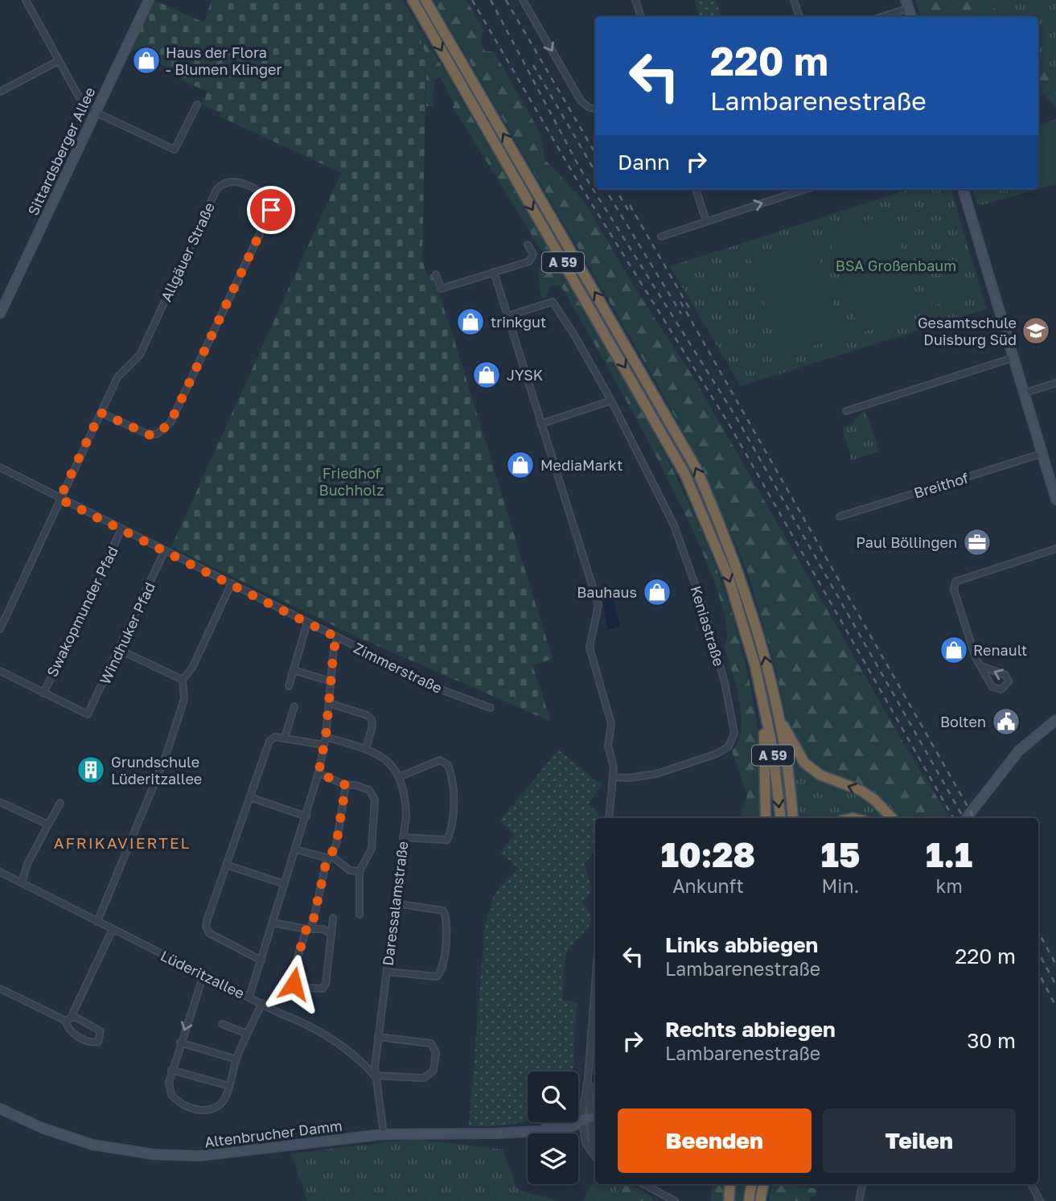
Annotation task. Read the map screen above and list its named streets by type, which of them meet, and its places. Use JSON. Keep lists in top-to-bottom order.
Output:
{
  "streets": {
    "highway": ["A 59"],
    "main road": ["Sittardsberger Allee", "Altenbrucher Damm"],
    "street": [
      "Allgäuer Straße",
      "Breithof",
      "Swakopmunder Pfad",
      "Keniastraße",
      "Windhuker Pfad",
      "Zimmerstraße",
      "Daressalamstraße",
      "Lüderitzallee"
    ]
  },
  "crossings": [
    ["Allgäuer Straße", "Zimmerstraße"],
    ["Swakopmunder Pfad", "Windhuker Pfad"],
    ["Swakopmunder Pfad", "Zimmerstraße"],
    ["Windhuker Pfad", "Zimmerstraße"],
    ["Daressalamstraße", "Lüderitzallee"]
  ],
  "districts": ["AFRIKAVIERTEL"],
  "parks": ["BSA Großenbaum", "Friedhof Buchholz"],
  "places": {
    "shop": [
      "Haus der Flora - Blumen Klinger",
      "trinkgut",
      "JYSK",
      "MediaMarkt",
      "Bauhaus",
      "Renault"
    ],
    "school or university": ["Gesamtschule Duisburg Süd"],
    "office": ["Paul Böllingen"],
    "public building": ["Bolten"],
    "building": ["Grundschule Lüderitzallee"]
  },
  "page": {
    "turn": ["220 m", "Lambarenestraße"],
    "then": "Dann",
    "eta": [
      "10:28",
      "Ankunft",
      "15",
      "Min.",
      "1.1",
      "km"
    ],
    "list": [
      {
        "name": "Links abbiegen",
        "note": "Lambarenestraße",
        "value": "220 m"
      },
      {
        "name": "Rechts abbiegen",
        "note": "Lambarenestraße",
        "value": "30 m"
      }
    ],
    "buttons": ["Beenden", "Teilen"]
  }
}
